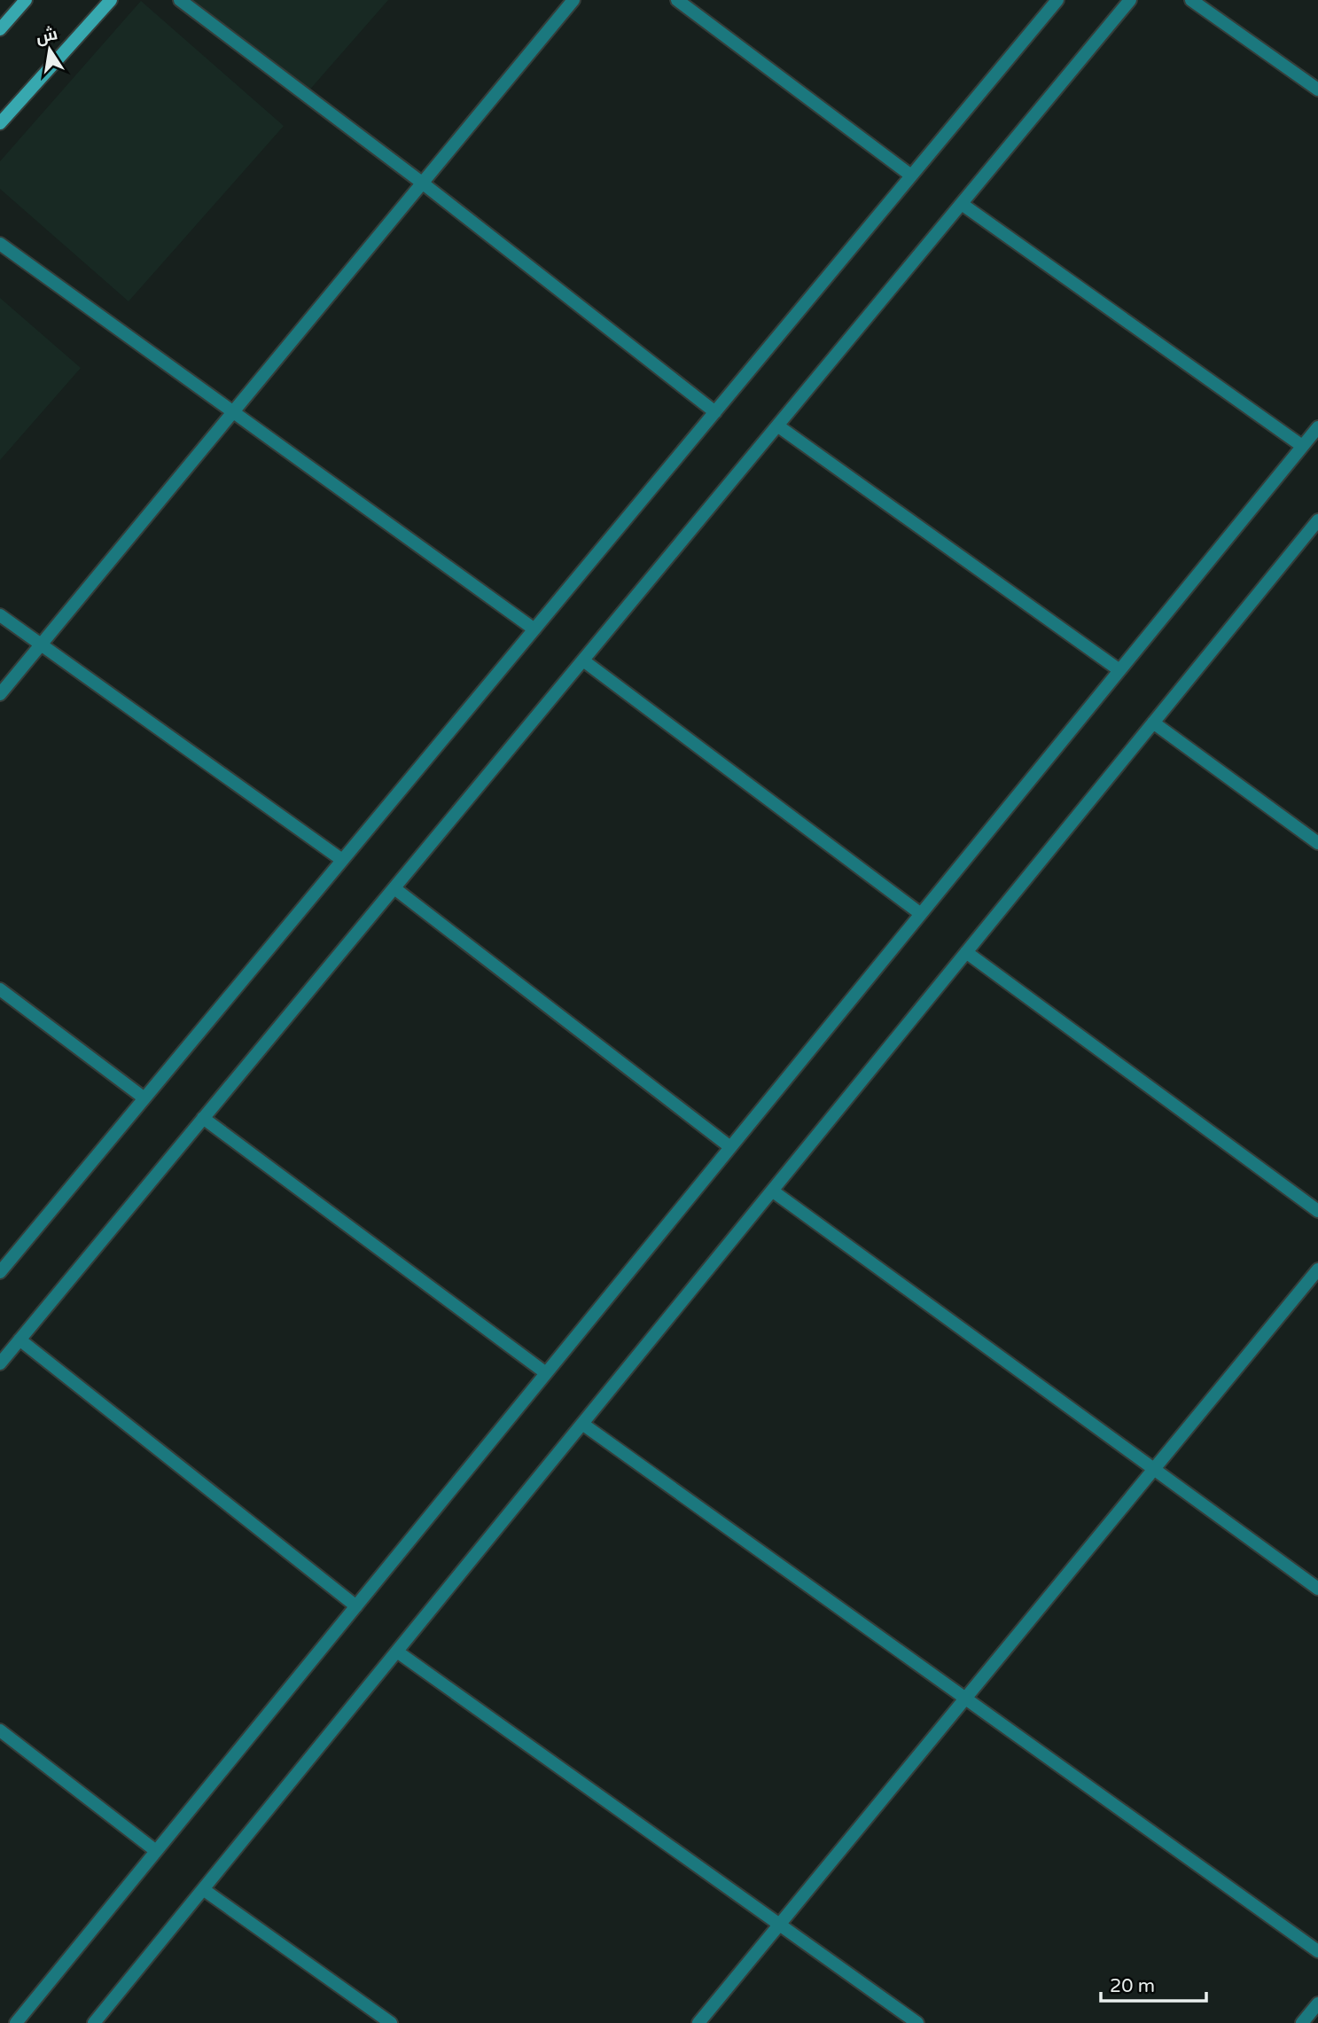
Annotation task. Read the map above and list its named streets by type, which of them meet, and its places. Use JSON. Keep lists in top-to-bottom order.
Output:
{
  "scale_bar": "20 m",
  "north": "top"
}
